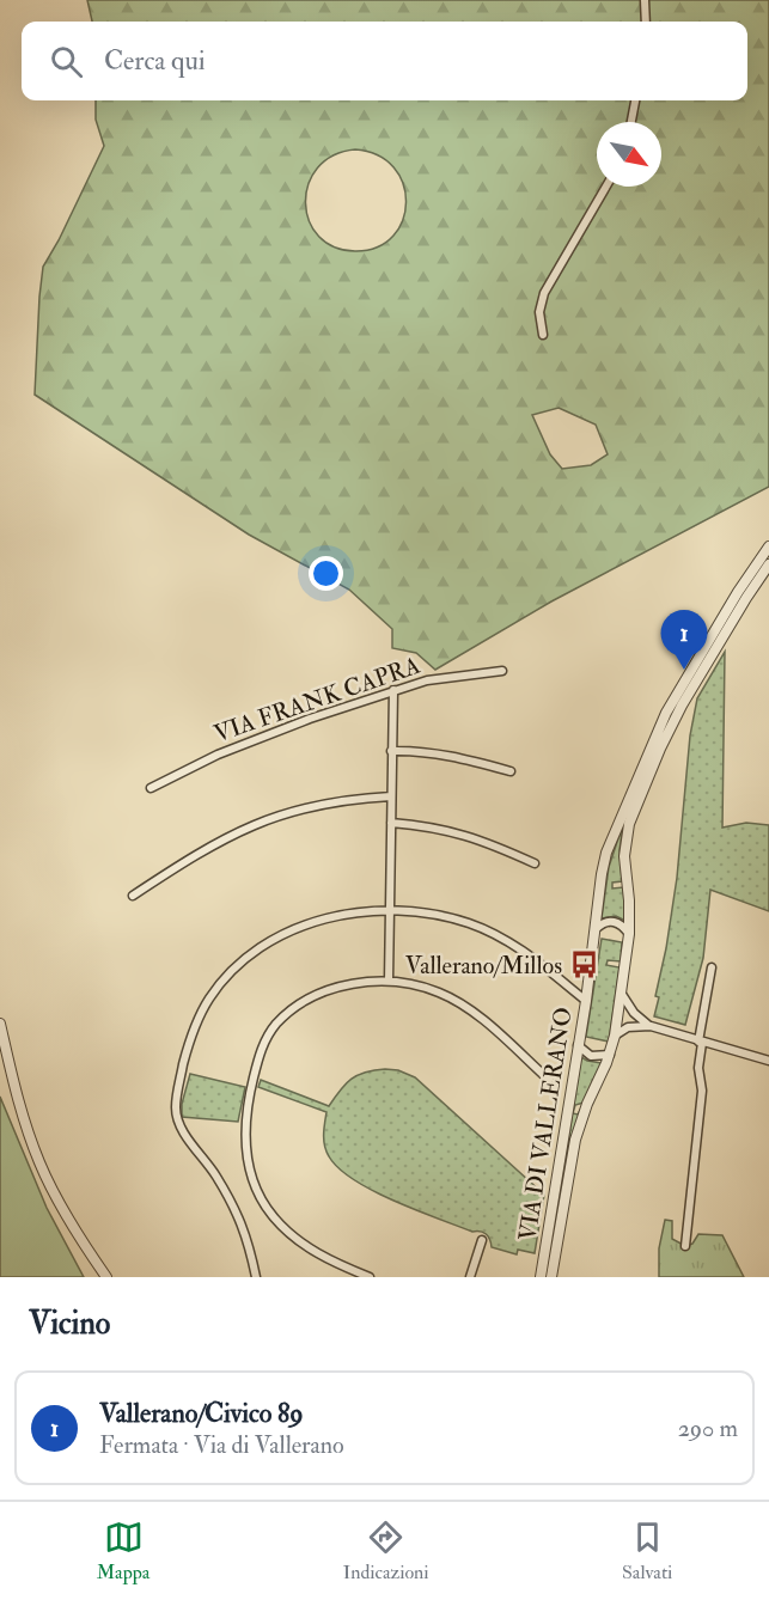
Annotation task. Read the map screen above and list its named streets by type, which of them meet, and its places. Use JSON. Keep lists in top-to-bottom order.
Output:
{
  "streets": {
    "street": ["VIA FRANK CAPRA", "VIA DI VALLERANO"]
  },
  "places": {
    "bus stop": ["Vallerano/Millos"]
  },
  "north": "bottom right",
  "page": {
    "search": "Cerca qui",
    "pins": "1",
    "heading": "Vicino",
    "list": [
      {
        "mark": "1",
        "name": "Vallerano/Civico 89",
        "note": "Fermata · Via di Vallerano",
        "value": "290 m"
      }
    ],
    "nav": ["Mappa", "Indicazioni", "Salvati"]
  }
}
